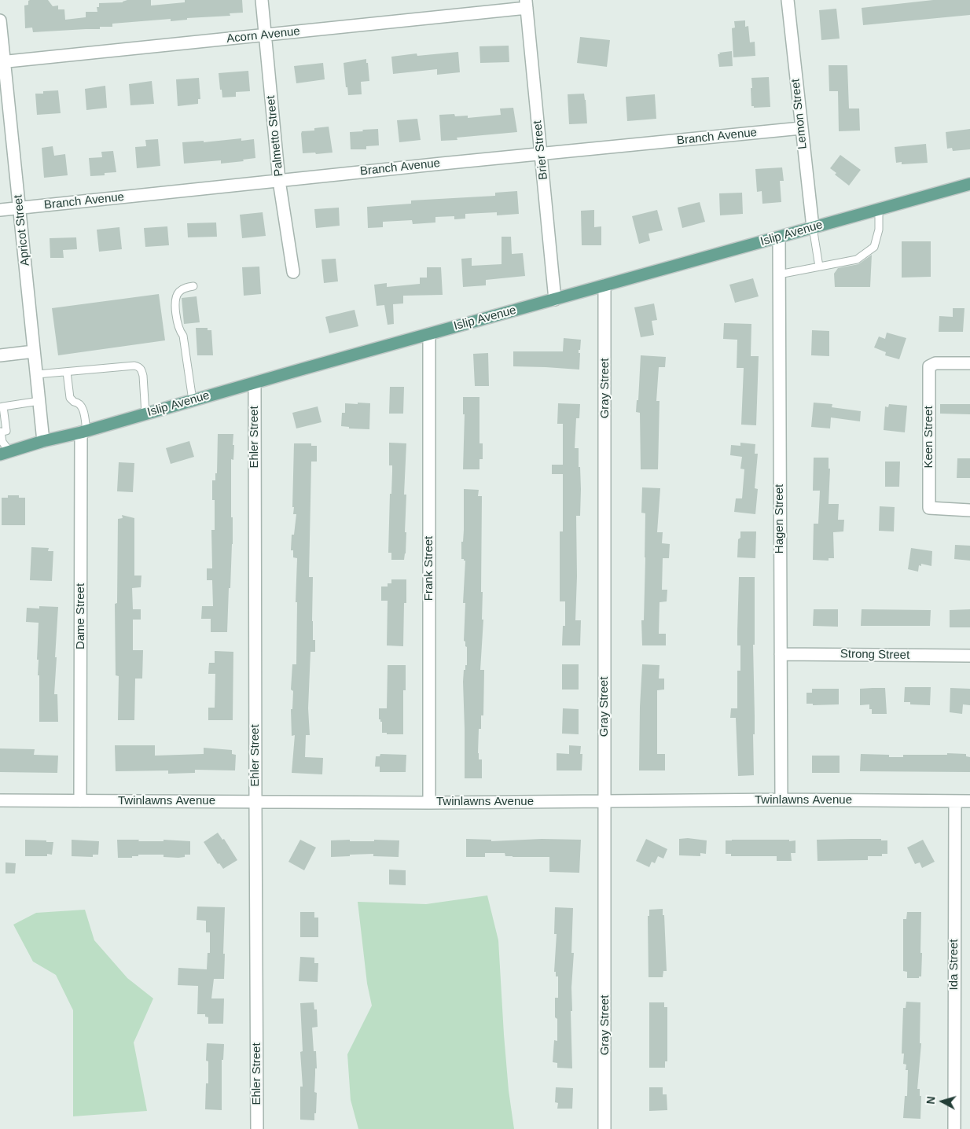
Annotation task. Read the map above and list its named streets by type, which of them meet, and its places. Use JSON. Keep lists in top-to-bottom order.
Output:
{
  "streets": {
    "main road": ["Islip Avenue"],
    "street": [
      "Acorn Avenue",
      "Lemon Street",
      "Palmetto Street",
      "Branch Avenue",
      "Brier Street",
      "Apricot Street",
      "Gray Street",
      "Ehler Street",
      "Keen Street",
      "Hagen Street",
      "Frank Street",
      "Dame Street",
      "Strong Street",
      "Twinlawns Avenue",
      "Ida Street"
    ]
  },
  "crossings": [
    ["Acorn Avenue", "Palmetto Street"],
    ["Acorn Avenue", "Brier Street"],
    ["Acorn Avenue", "Apricot Street"],
    ["Lemon Street", "Branch Avenue"],
    ["Lemon Street", "Islip Avenue"],
    ["Palmetto Street", "Branch Avenue"],
    ["Branch Avenue", "Brier Street"],
    ["Branch Avenue", "Apricot Street"],
    ["Brier Street", "Islip Avenue"],
    ["Apricot Street", "Islip Avenue"],
    ["Islip Avenue", "Gray Street"],
    ["Islip Avenue", "Ehler Street"],
    ["Islip Avenue", "Hagen Street"],
    ["Islip Avenue", "Frank Street"],
    ["Islip Avenue", "Dame Street"],
    ["Gray Street", "Twinlawns Avenue"],
    ["Ehler Street", "Twinlawns Avenue"],
    ["Hagen Street", "Strong Street"],
    ["Hagen Street", "Twinlawns Avenue"],
    ["Frank Street", "Twinlawns Avenue"],
    ["Dame Street", "Twinlawns Avenue"],
    ["Twinlawns Avenue", "Ida Street"]
  ],
  "north": "left"
}
